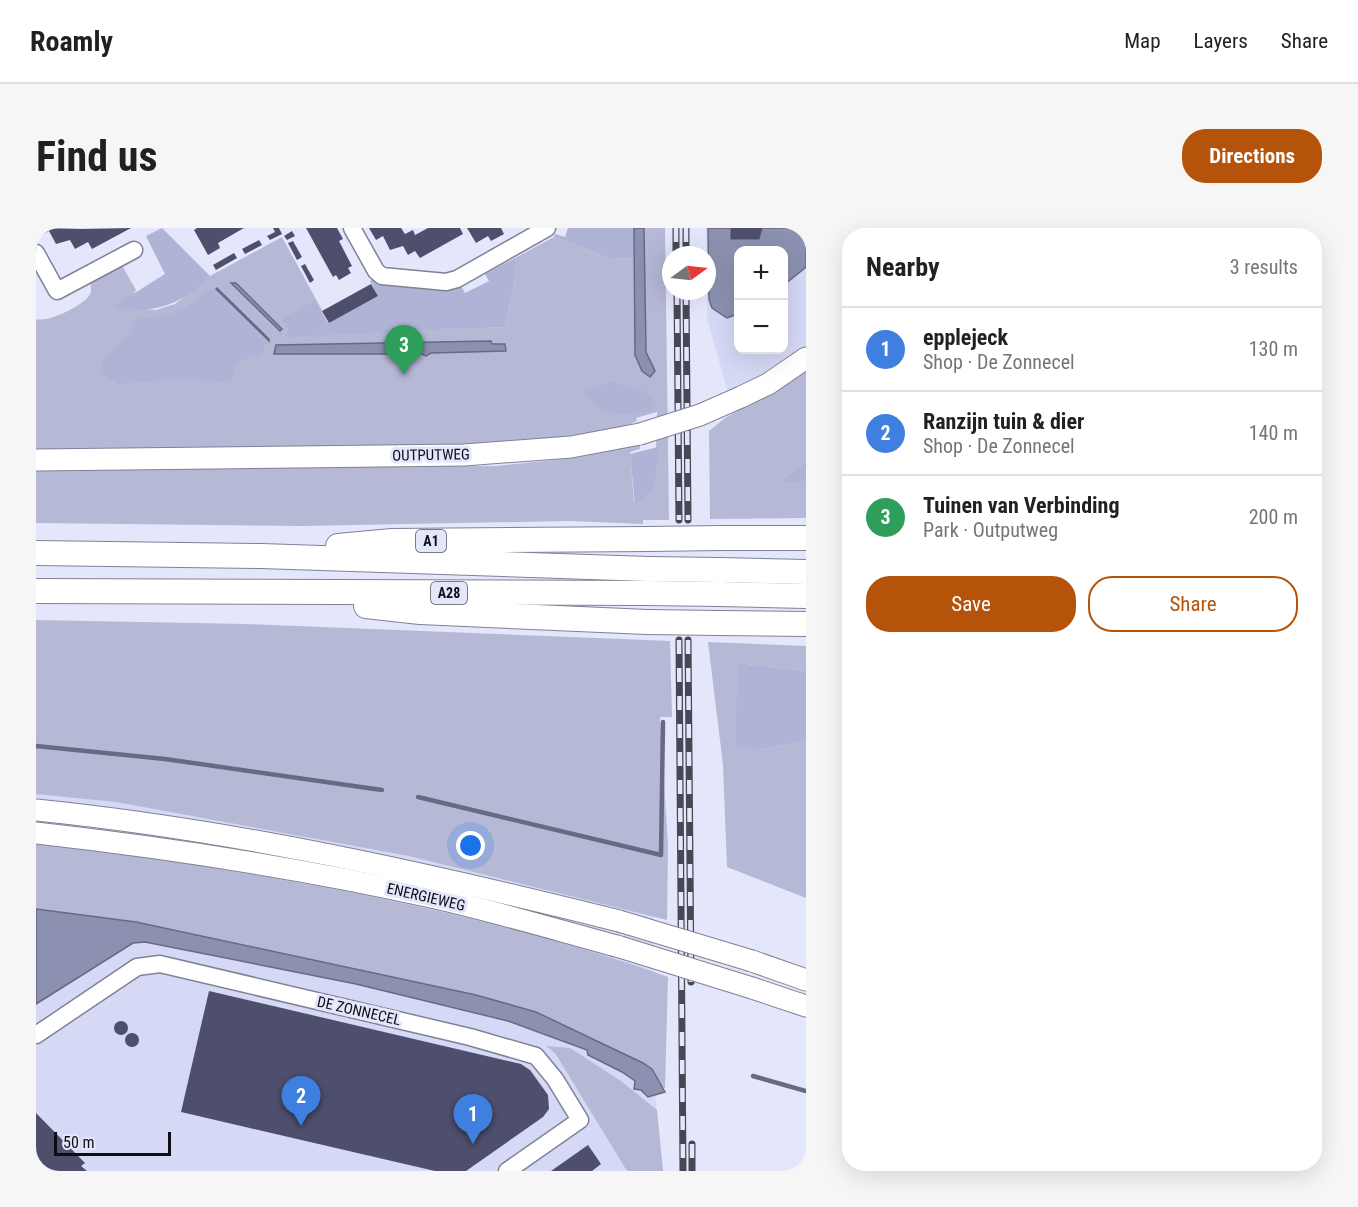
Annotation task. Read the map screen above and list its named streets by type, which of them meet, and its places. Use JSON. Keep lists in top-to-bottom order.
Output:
{
  "streets": {
    "highway": ["A1", "A28"],
    "main road": ["OUTPUTWEG", "ENERGIEWEG"],
    "street": ["DE ZONNECEL"]
  },
  "crossings": [
    ["A1", "A28"]
  ],
  "scale_bar": "50 m",
  "north": "right",
  "page": {
    "header": "Roamly",
    "nav": ["Map", "Layers", "Share"],
    "buttons": [
      "Directions",
      ["Save", "Share"]
    ],
    "title": "Find us",
    "heading": ["Nearby", "3 results"],
    "map_buttons": ["+", "−"],
    "list": [
      {
        "mark": "1",
        "name": "epplejeck",
        "note": "Shop · De Zonnecel",
        "value": "130 m"
      },
      {
        "mark": "2",
        "name": "Ranzijn tuin & dier",
        "note": "Shop · De Zonnecel",
        "value": "140 m"
      },
      {
        "mark": "3",
        "name": "Tuinen van Verbinding",
        "note": "Park · Outputweg",
        "value": "200 m"
      }
    ],
    "pins": ["3", "2", "1"],
    "scale": "50 m"
  }
}
